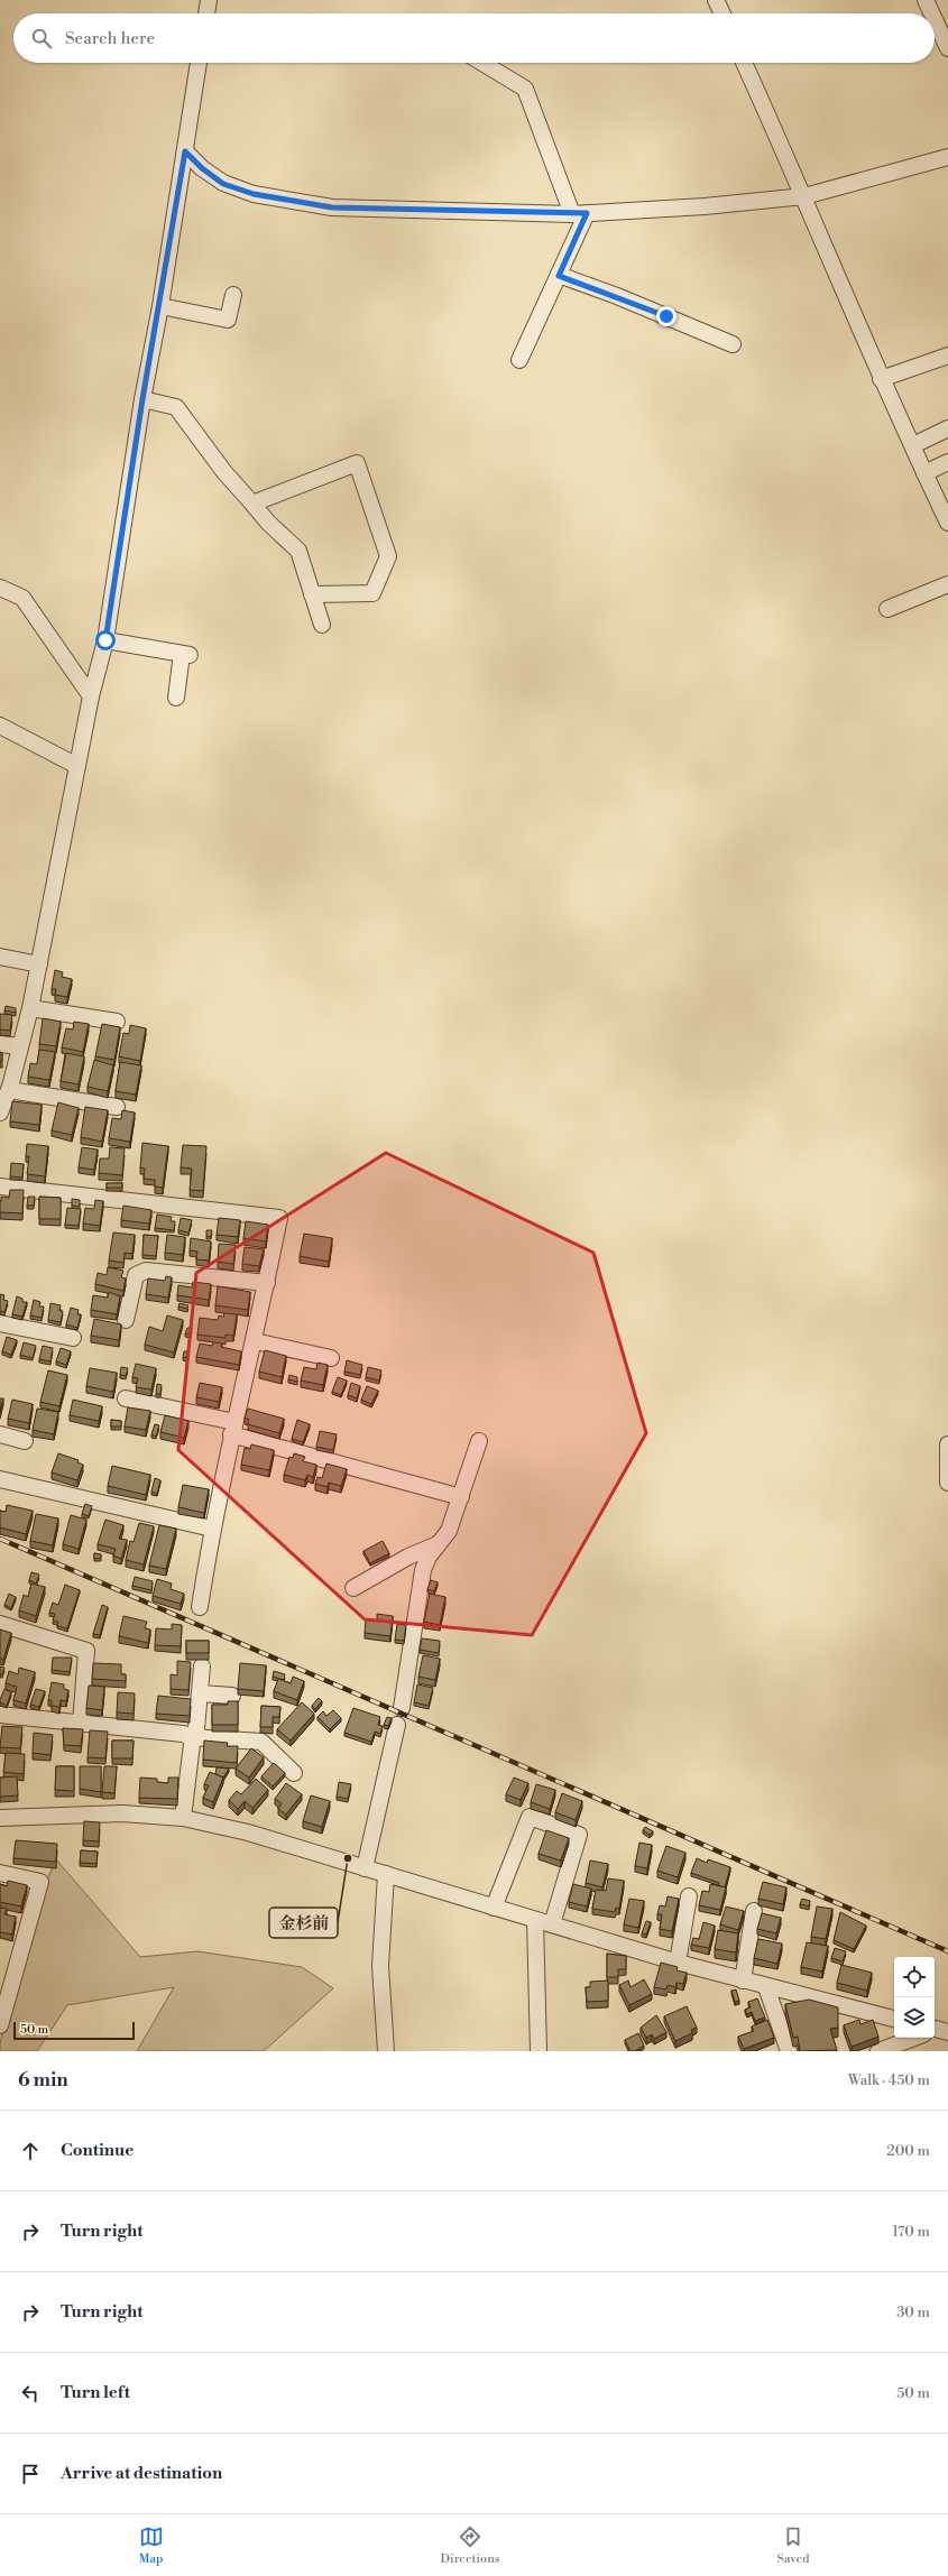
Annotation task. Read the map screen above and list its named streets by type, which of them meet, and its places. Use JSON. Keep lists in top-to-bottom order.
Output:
{
  "places": ["金杉前"],
  "scale_bar": "50 m",
  "page": {
    "search": "Search here",
    "scale": "50 m",
    "heading": ["6 min", "Walk · 450 m"],
    "list": [
      ["Continue", "200 m"],
      ["Turn right", "170 m"],
      ["Turn right", "30 m"],
      ["Turn left", "50 m"],
      "Arrive at destination"
    ],
    "nav": ["Map", "Directions", "Saved"]
  }
}
